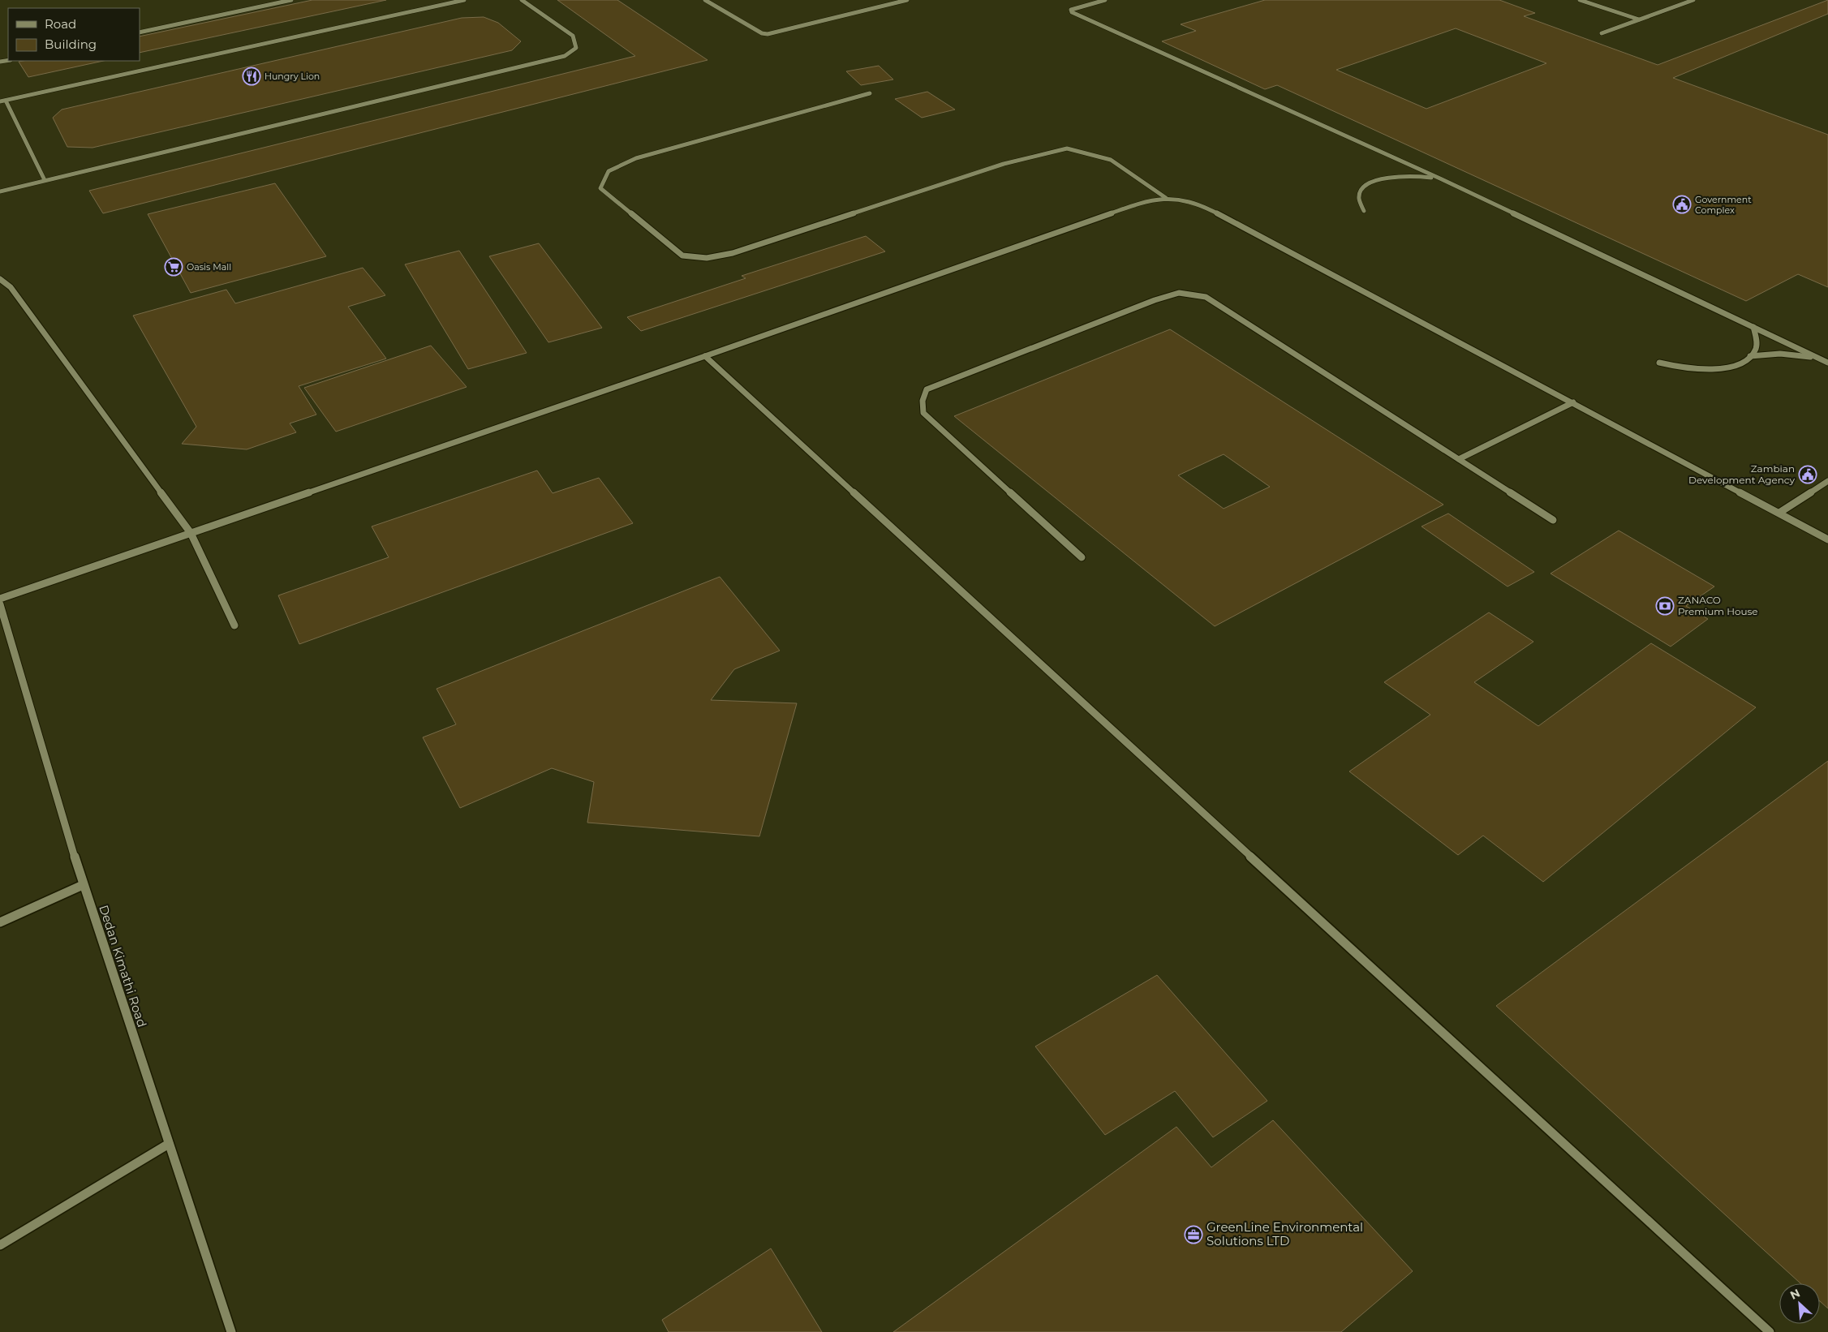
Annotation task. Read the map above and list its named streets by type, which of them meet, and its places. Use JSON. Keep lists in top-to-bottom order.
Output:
{
  "streets": {
    "street": ["Dedan Kimathi Road"]
  },
  "places": {
    "restaurant": ["Hungry Lion"],
    "public building": ["Government Complex", "Zambian Development Agency"],
    "supermarket": ["Oasis Mall"],
    "bank": ["ZANACO Premium House"],
    "office": ["GreenLine Environmental Solutions LTD"]
  },
  "legend": ["Road", "Building"],
  "north": "top left"
}
